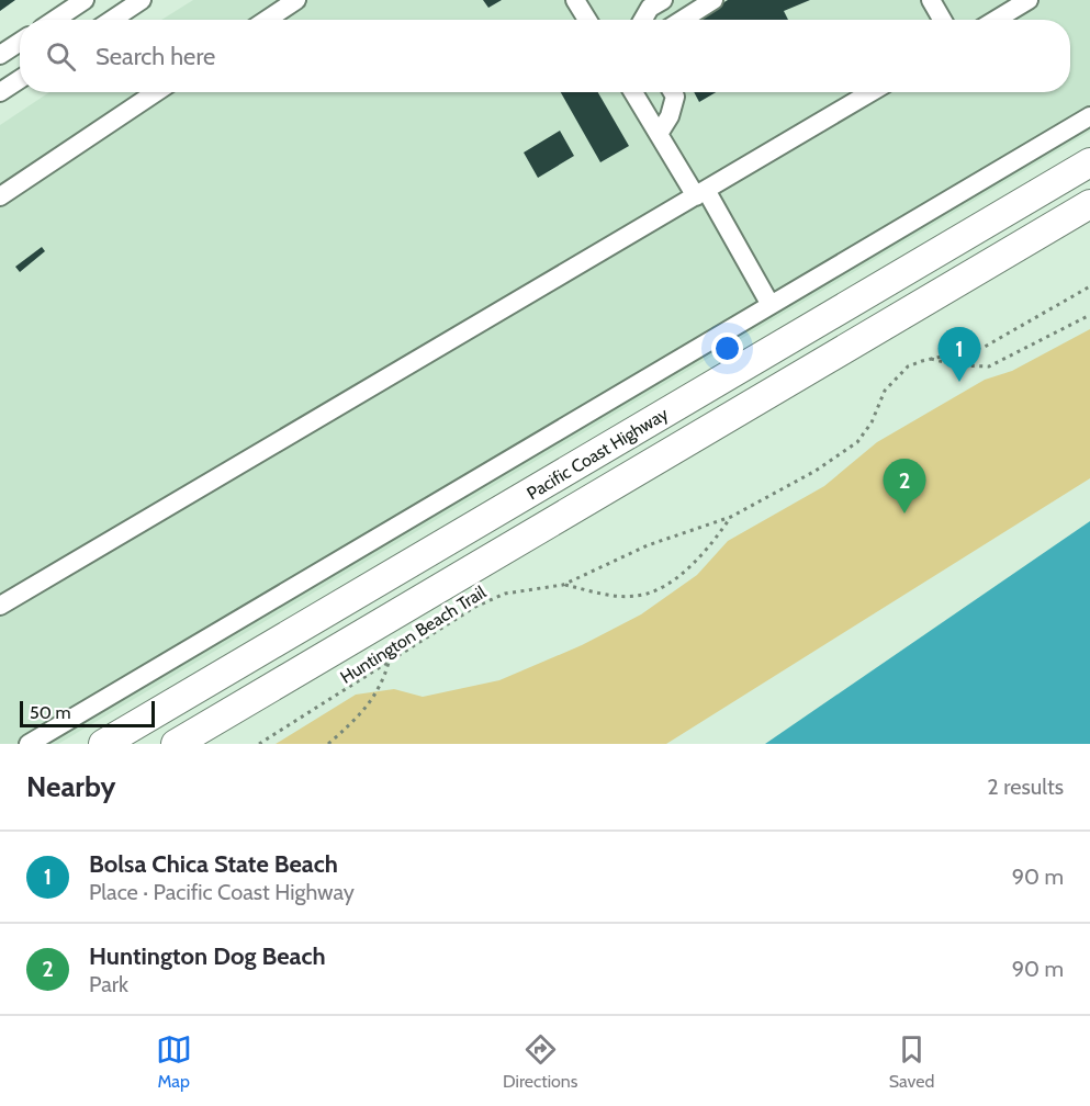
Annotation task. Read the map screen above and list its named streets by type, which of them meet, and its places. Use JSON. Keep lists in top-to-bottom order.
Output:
{
  "streets": {
    "highway": ["Pacific Coast Highway"],
    "path": ["Huntington Beach Trail"]
  },
  "scale_bar": "50 m",
  "page": {
    "search": "Search here",
    "pins": ["1", "2"],
    "scale": "50 m",
    "heading": ["Nearby", "2 results"],
    "list": [
      {
        "mark": "1",
        "name": "Bolsa Chica State Beach",
        "note": "Place · Pacific Coast Highway",
        "value": "90 m"
      },
      {
        "mark": "2",
        "name": "Huntington Dog Beach",
        "note": "Park",
        "value": "90 m"
      }
    ],
    "nav": ["Map", "Directions", "Saved"]
  }
}
